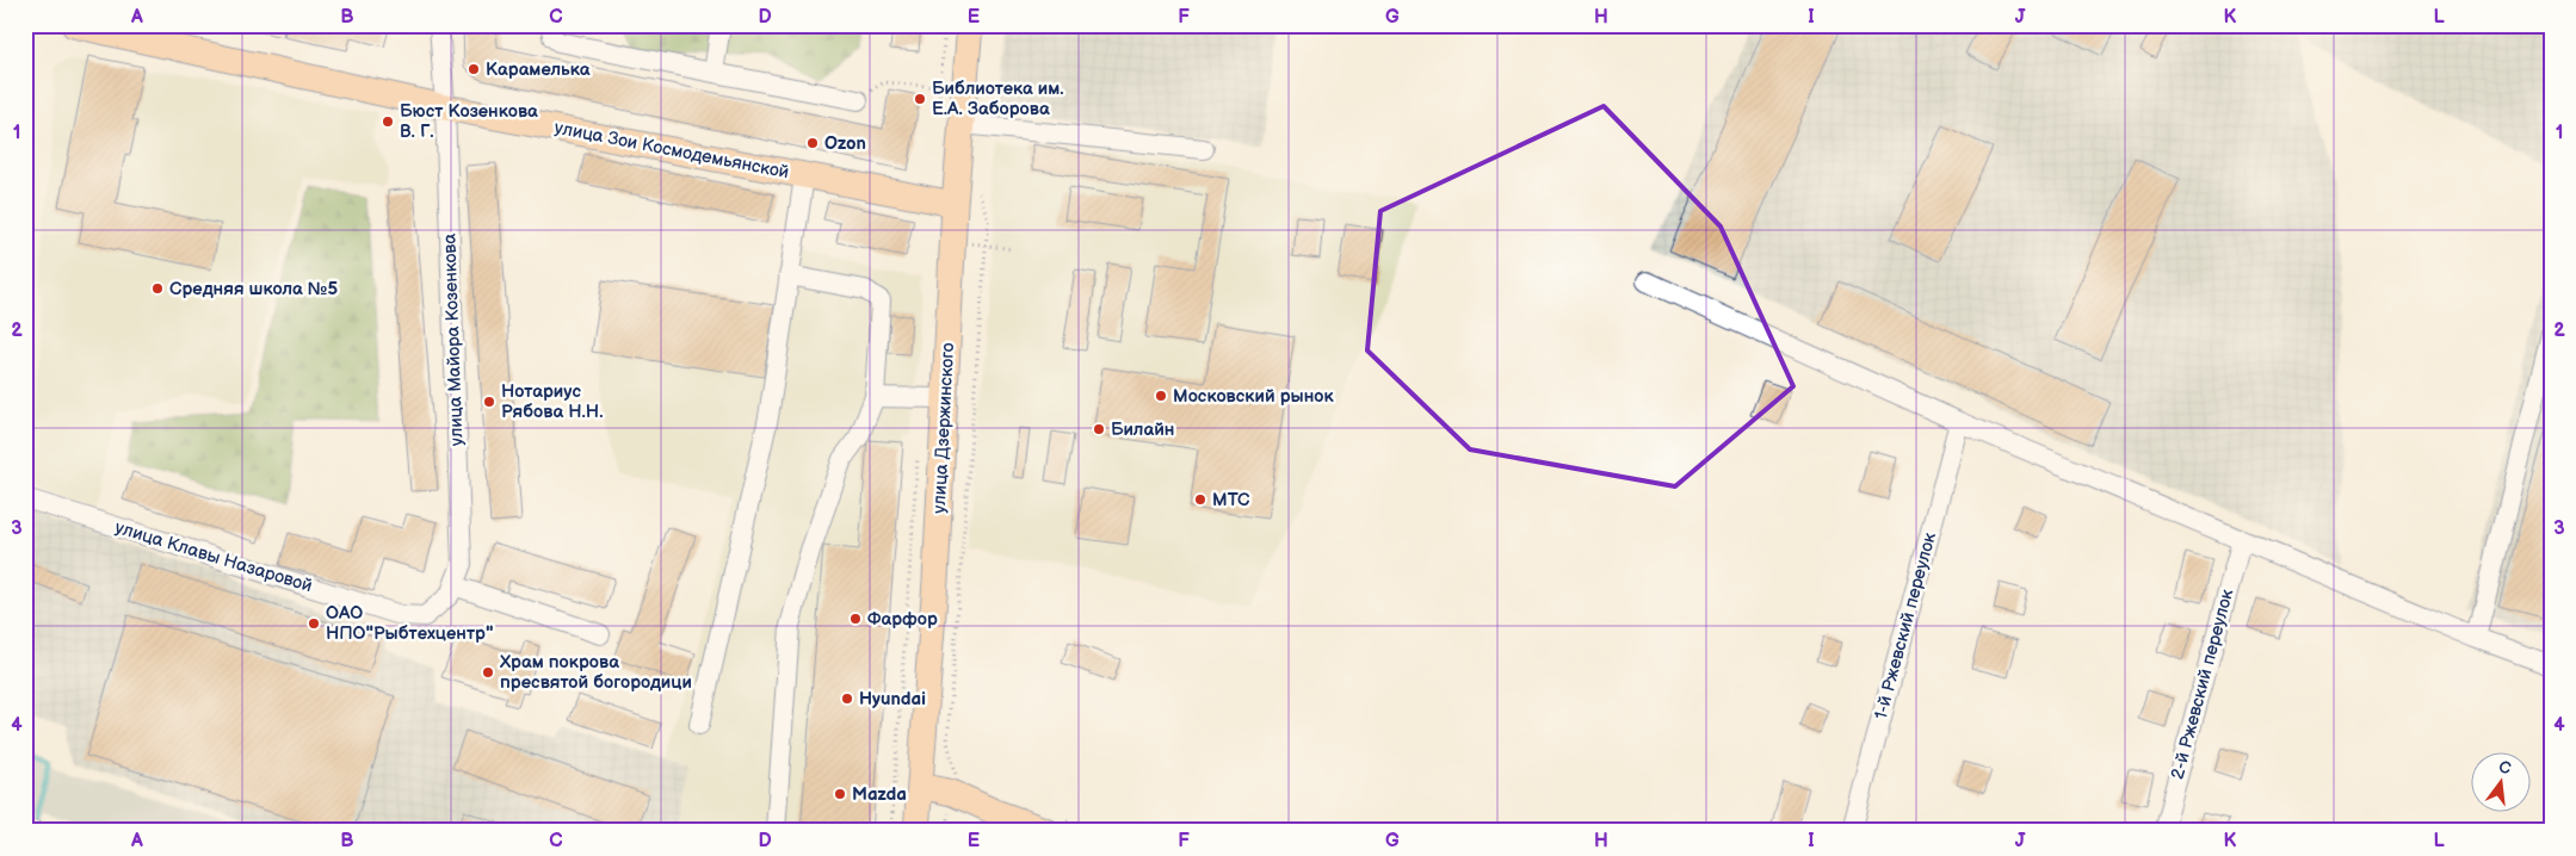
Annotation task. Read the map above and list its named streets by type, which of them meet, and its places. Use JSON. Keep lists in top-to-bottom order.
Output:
{
  "streets": {
    "main road": ["улица Зои Космодемьянской", "улица Дзержинского"],
    "street": [
      "улица Майора Козенкова",
      "улица Клавы Назаровой",
      "1-й Ржевский переулок",
      "2-й Ржевский переулок"
    ]
  },
  "crossings": [
    ["улица Зои Космодемьянской", "улица Майора Козенкова"],
    ["улица Зои Космодемьянской", "улица Дзержинского"],
    ["улица Майора Козенкова", "улица Клавы Назаровой"]
  ],
  "places": [
    "Карамелька",
    "Библиотека им. Е.А. Заборова",
    "Бюст Козенкова В. Г.",
    "Ozon",
    "Средняя школа №5",
    "Московский рынок",
    "Нотариус Рябова Н.Н.",
    "Билайн",
    "МТС",
    "Фарфор",
    "ОАО НПО\"Рыбтехцентр\"",
    "Храм покрова пресвятой богородици",
    "Hyundai",
    "Mazda"
  ],
  "north": "top",
  "grid": {
    "columns": [
      "A",
      "B",
      "C",
      "D",
      "E",
      "F",
      "G",
      "H",
      "I",
      "J",
      "K",
      "L"
    ],
    "rows": [
      "1",
      "2",
      "3",
      "4"
    ]
  }
}
